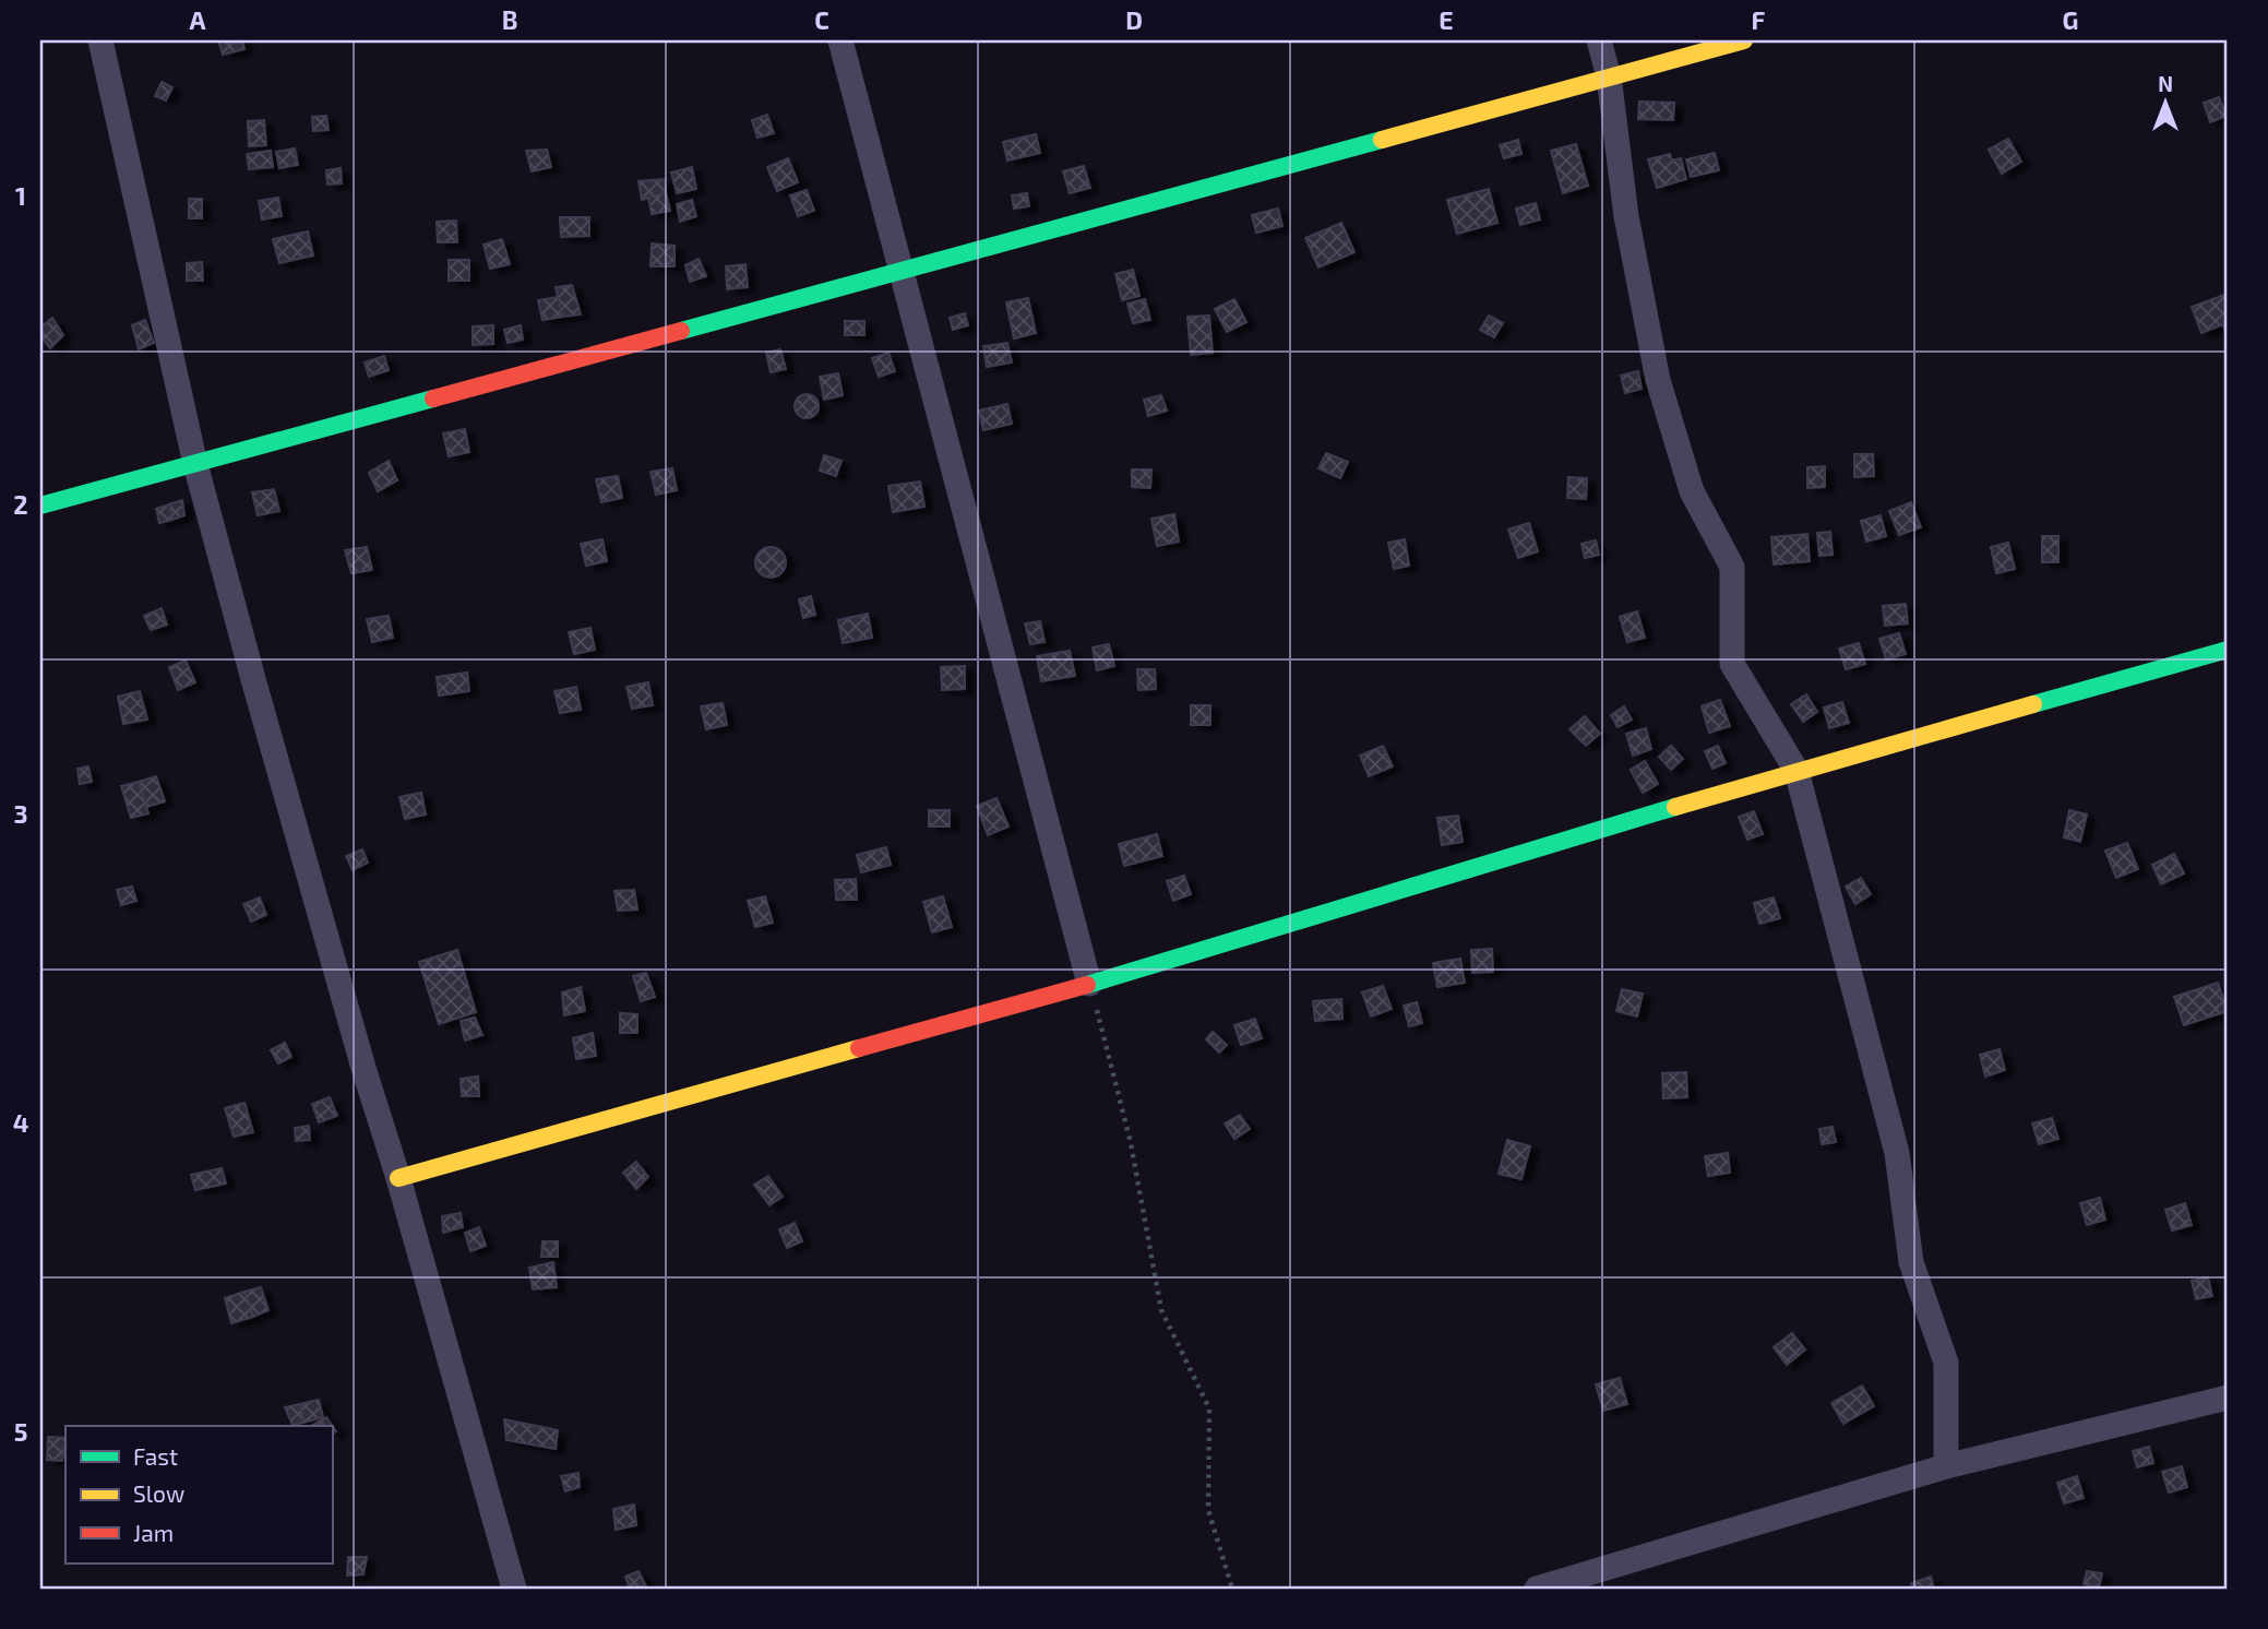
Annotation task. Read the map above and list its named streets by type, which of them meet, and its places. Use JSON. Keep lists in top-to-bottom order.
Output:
{
  "legend": ["Fast", "Slow", "Jam"],
  "north": "top",
  "grid": {
    "columns": [
      "A",
      "B",
      "C",
      "D",
      "E",
      "F",
      "G"
    ],
    "rows": [
      "1",
      "2",
      "3",
      "4",
      "5"
    ]
  }
}
